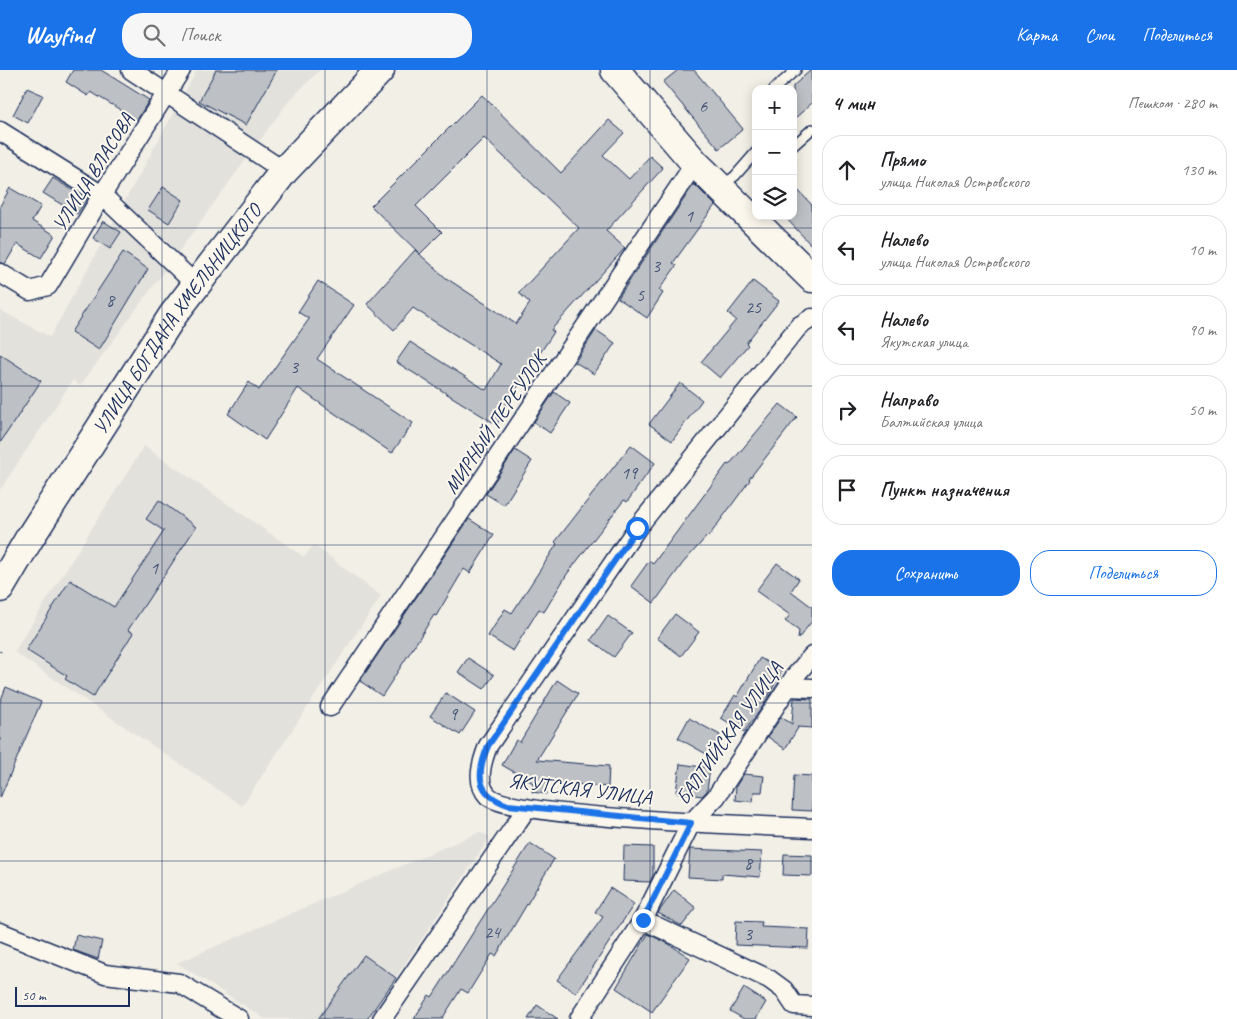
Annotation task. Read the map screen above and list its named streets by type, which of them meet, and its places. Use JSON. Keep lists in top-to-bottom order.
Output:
{
  "streets": {
    "main road": ["УЛИЦА БОГДАНА ХМЕЛЬНИЦКОГО"],
    "street": [
      "УЛИЦА ВЛАСОВА",
      "МИРНЫЙ ПЕРЕУЛОК",
      "БАЛТИЙСКАЯ УЛИЦА",
      "ЯКУТСКАЯ УЛИЦА"
    ]
  },
  "crossings": [
    ["БАЛТИЙСКАЯ УЛИЦА", "ЯКУТСКАЯ УЛИЦА"]
  ],
  "house_numbers": [
    "6",
    "1",
    "3",
    "5",
    "8",
    "25",
    "3",
    "19",
    "1",
    "9",
    "8",
    "24",
    "3"
  ],
  "scale_bar": "50 m",
  "page": {
    "header": "Wayfind",
    "search": "Поиск",
    "nav": ["Карта", "Слои", "Поделиться"],
    "heading": ["4 мин", "Пешком · 280 m"],
    "map_buttons": ["+", "−"],
    "list": [
      ["Прямо", "улица Николая Островского", "130 m"],
      ["Налево", "улица Николая Островского", "10 m"],
      ["Налево", "Якутская улица", "90 m"],
      ["Направо", "Балтийская улица", "50 m"],
      "Пункт назначения"
    ],
    "buttons": ["Сохранить", "Поделиться"],
    "scale": "50 m"
  }
}
